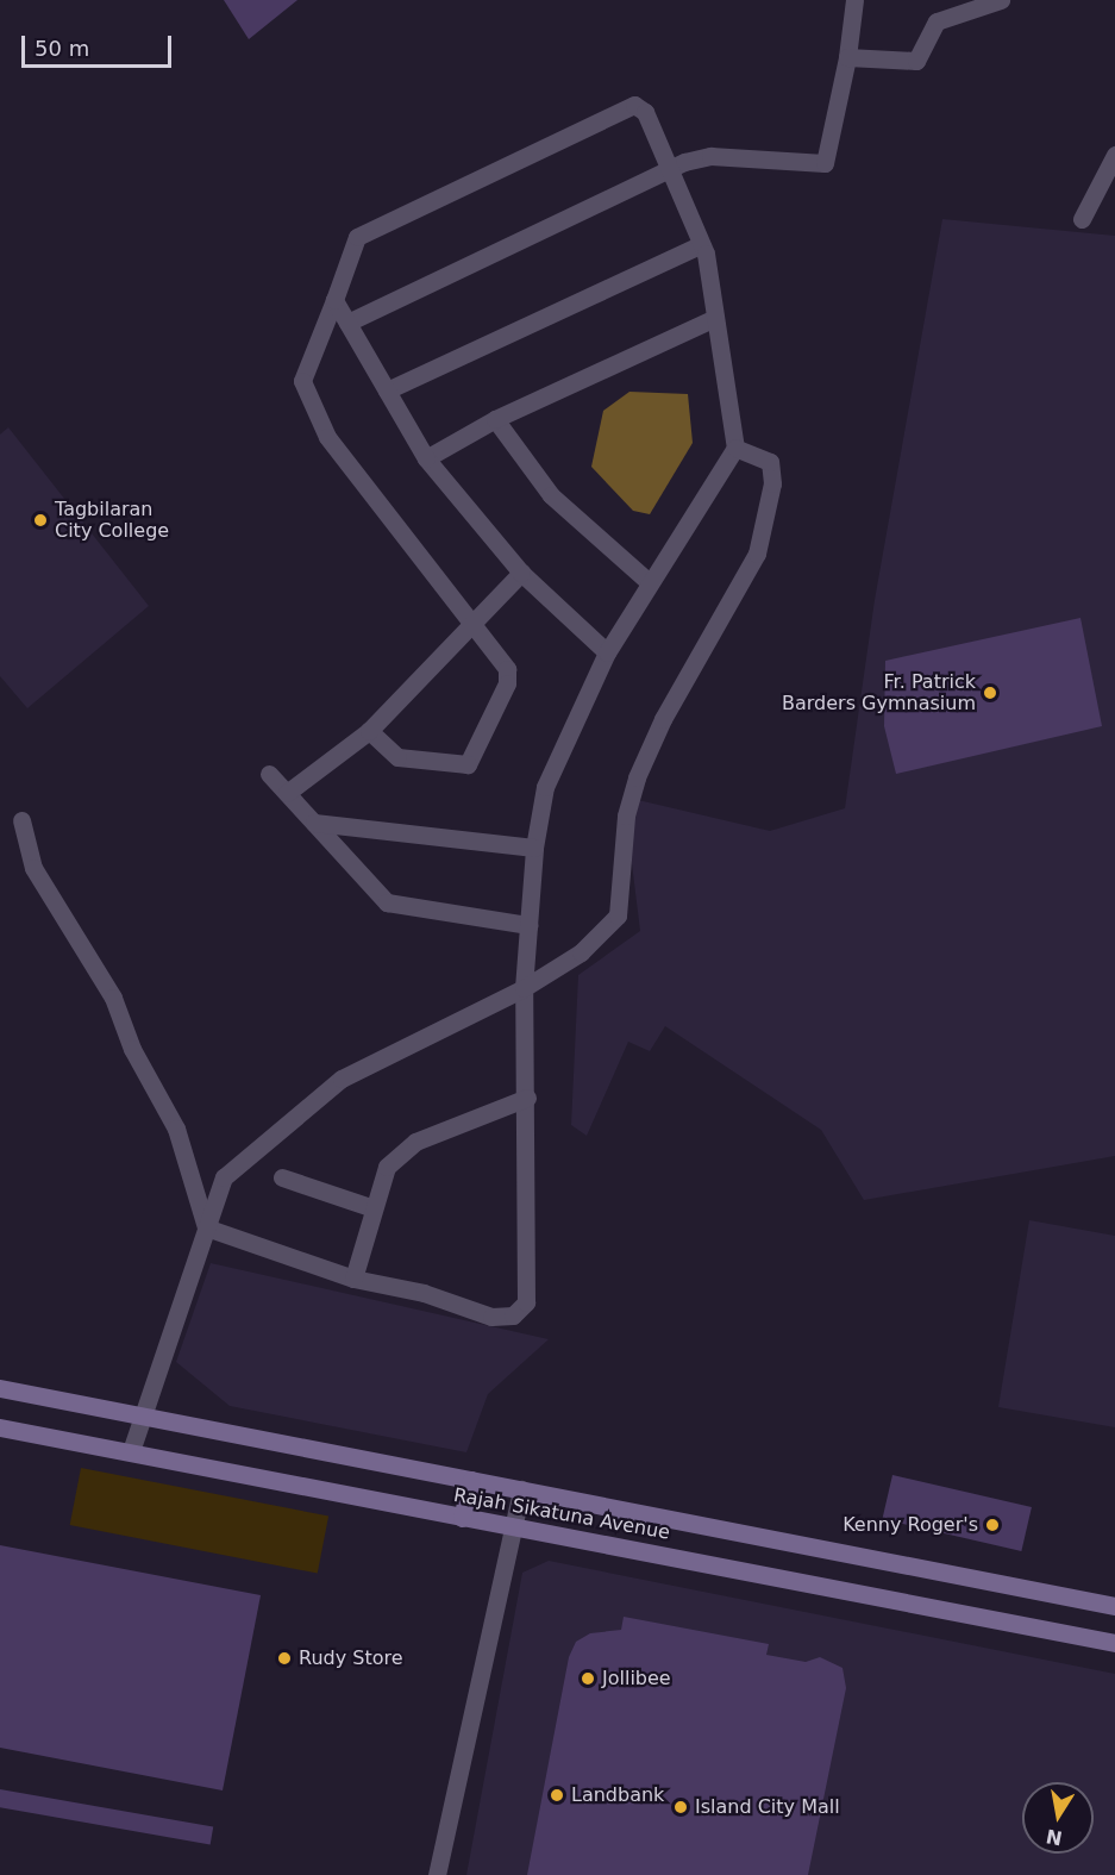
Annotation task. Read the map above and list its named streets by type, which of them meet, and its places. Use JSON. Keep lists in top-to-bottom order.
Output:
{
  "streets": {
    "main road": ["Rajah Sikatuna Avenue"]
  },
  "places": [
    "Tagbilaran City College",
    "Fr. Patrick Barders Gymnasium",
    "Kenny Roger's",
    "Rudy Store",
    "Jollibee",
    "Landbank",
    "Island City Mall"
  ],
  "scale_bar": "50 m",
  "north": "bottom"
}
